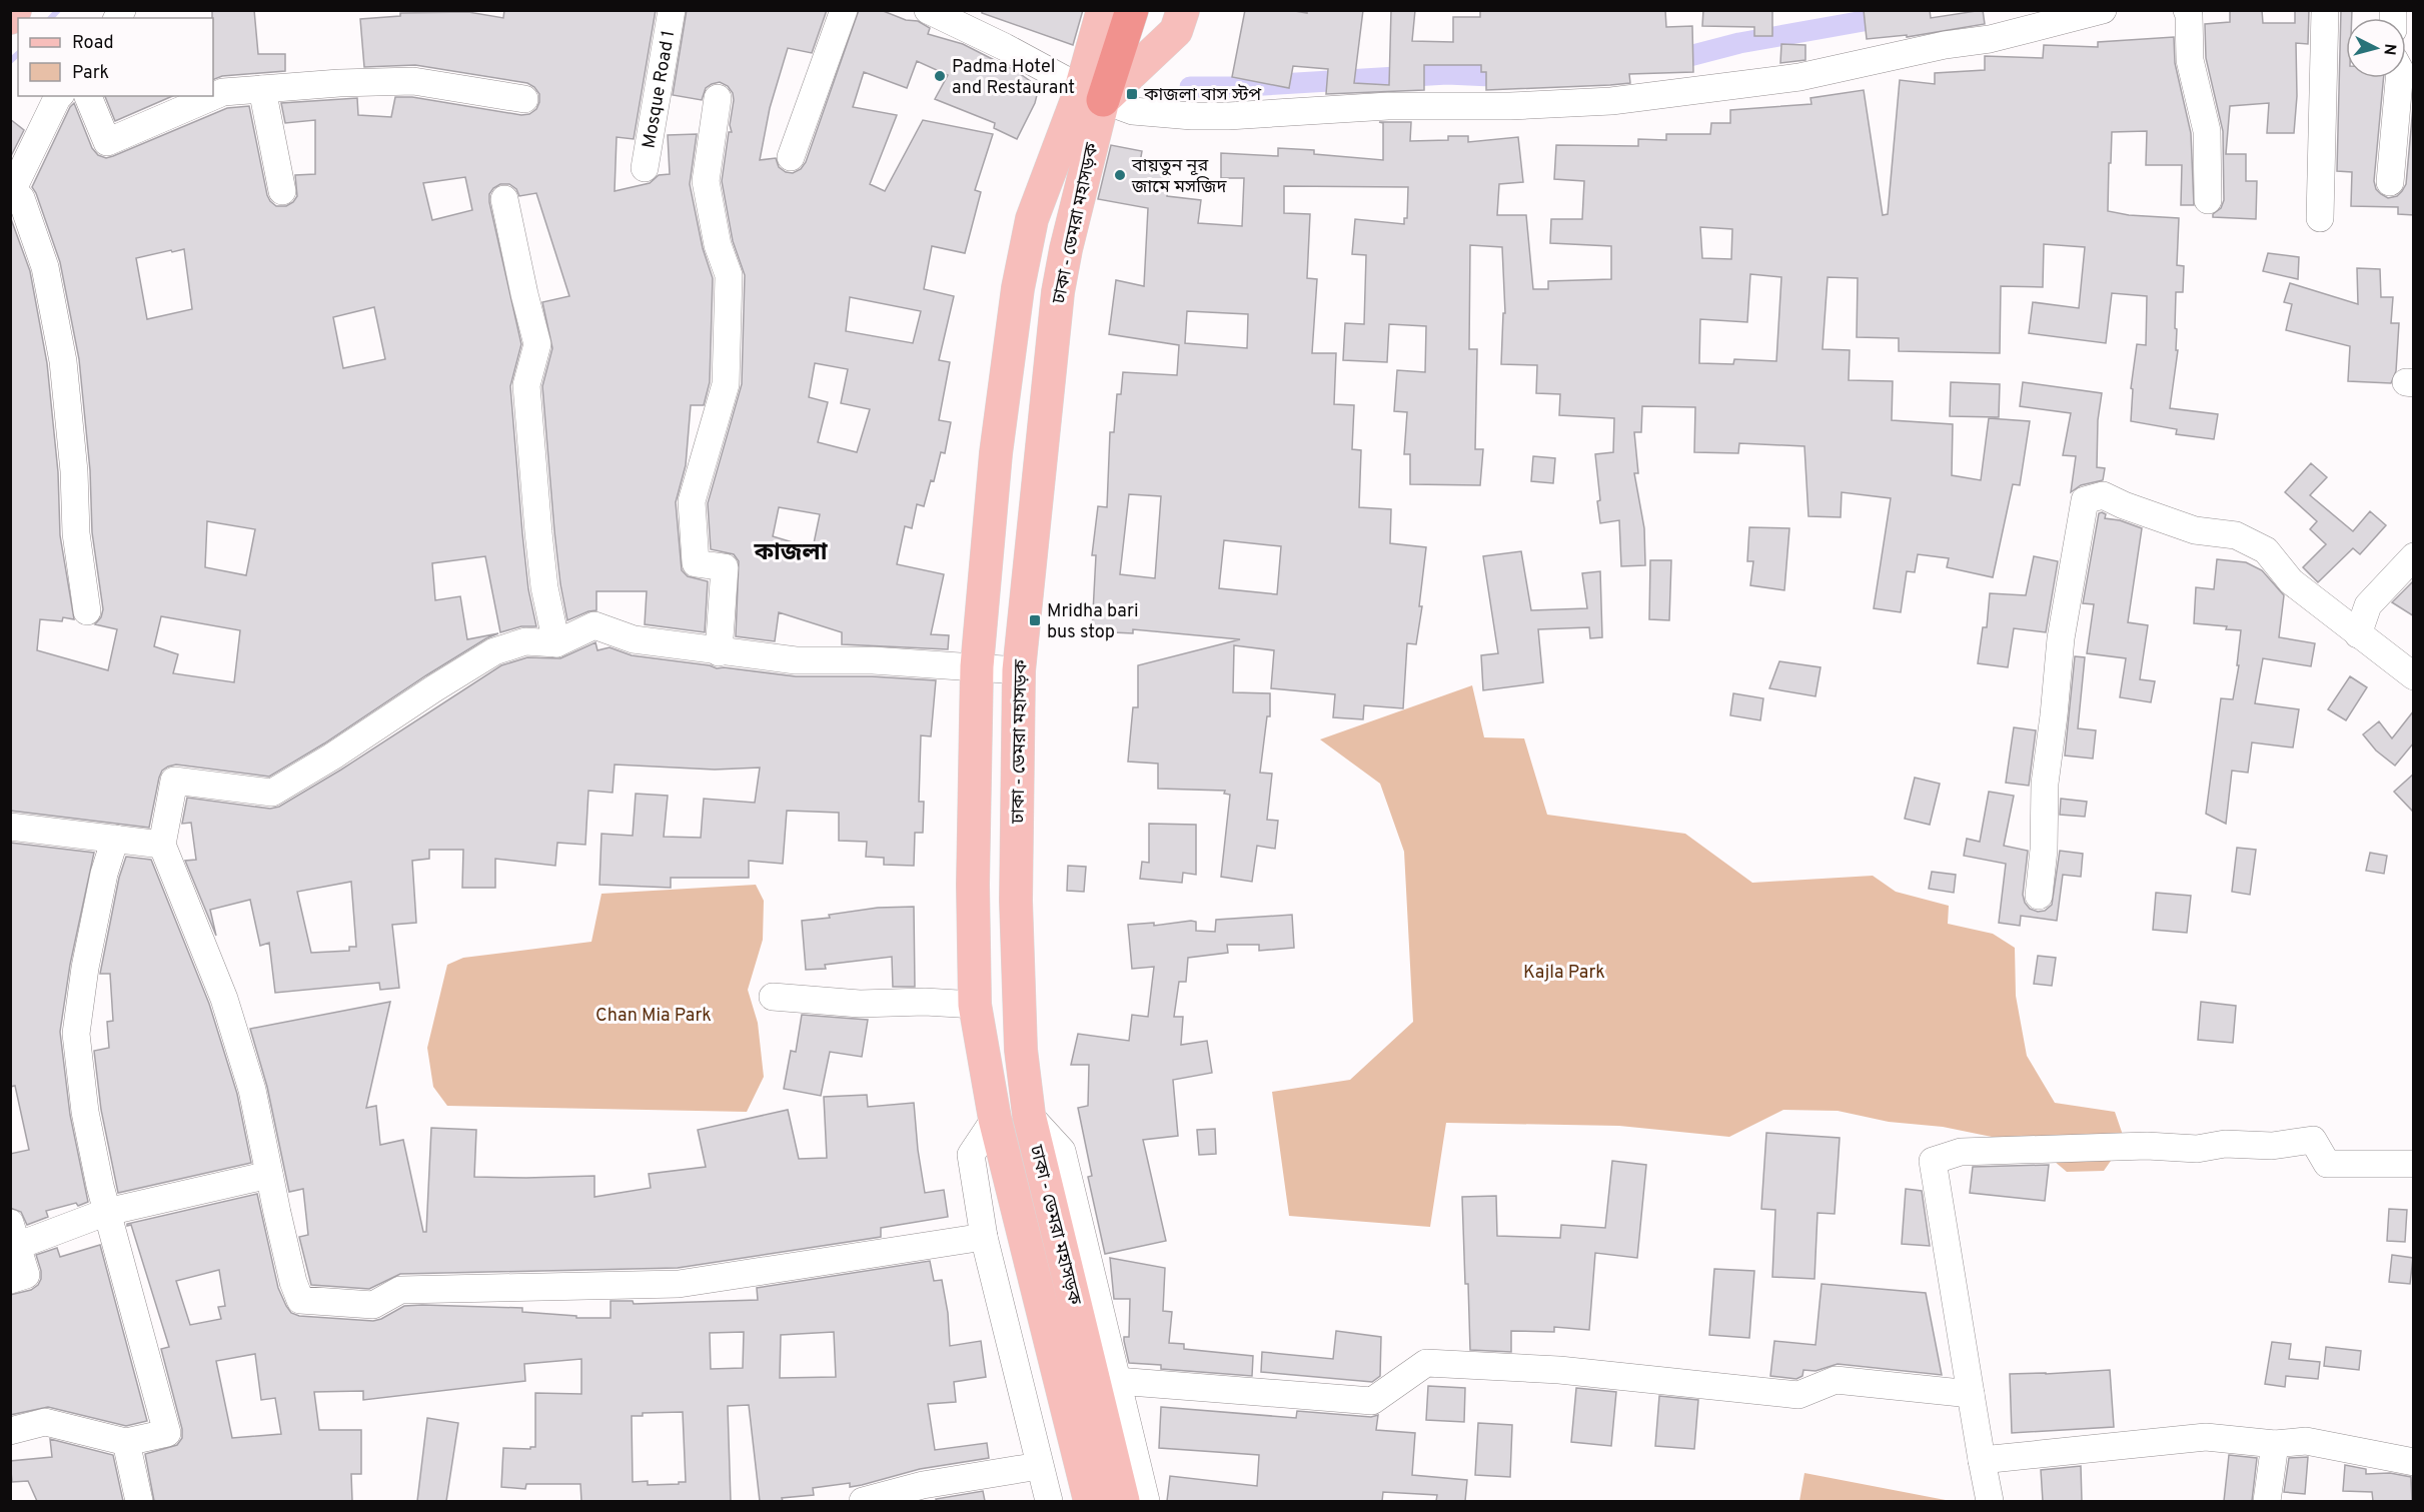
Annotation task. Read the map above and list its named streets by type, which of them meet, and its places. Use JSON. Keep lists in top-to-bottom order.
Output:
{
  "streets": {
    "main road": ["ঢাকা - ডেমরা মহাসড়ক"],
    "street": ["Mosque Road 1"]
  },
  "districts": ["কাজলা"],
  "parks": ["Kajla Park", "Chan Mia Park"],
  "places": {
    "other": ["Padma Hotel and Restaurant", "বায়তুন নূর জামে মসজিদ"],
    "transit": ["কাজলা বাস স্টপ", "Mridha bari bus stop"]
  },
  "legend": ["Road", "Park"],
  "north": "right"
}
